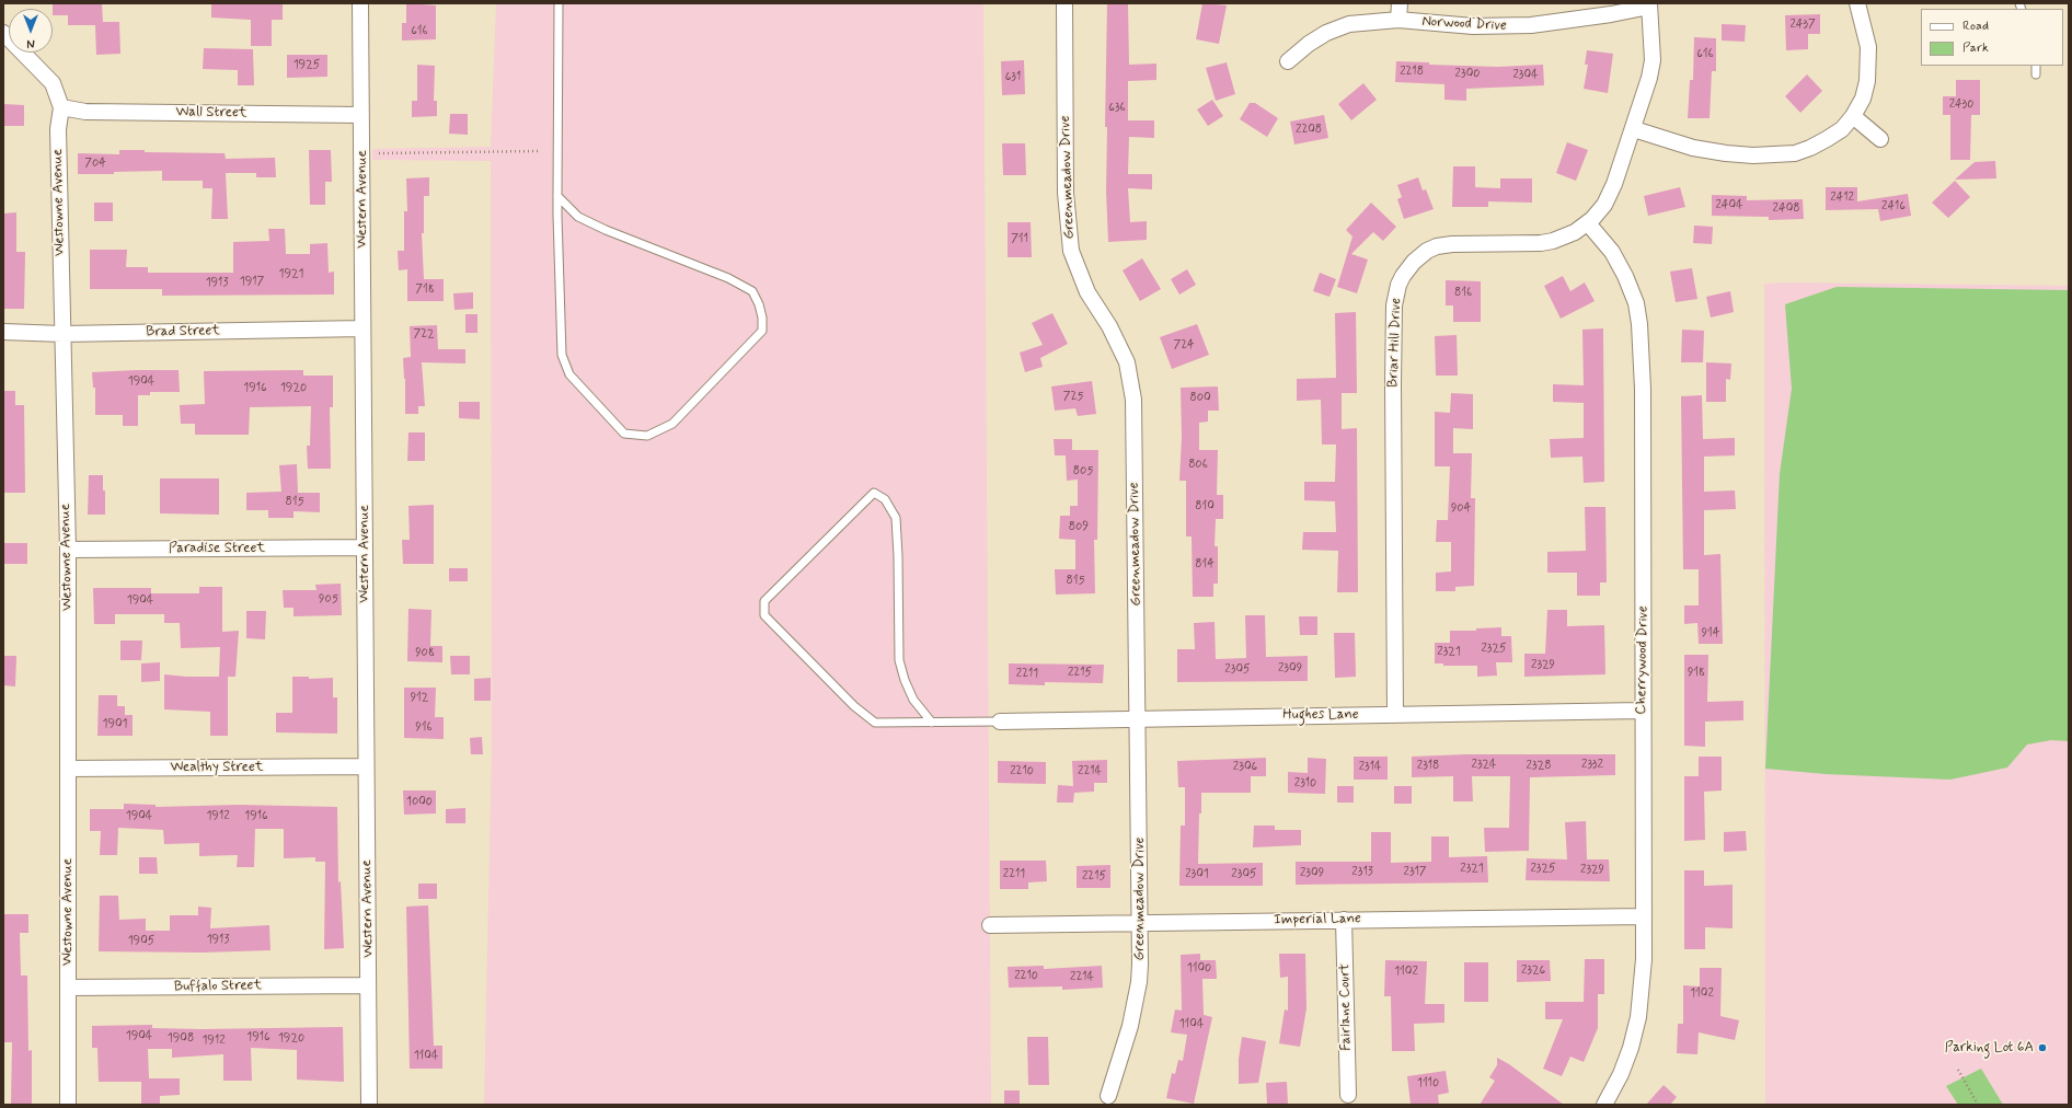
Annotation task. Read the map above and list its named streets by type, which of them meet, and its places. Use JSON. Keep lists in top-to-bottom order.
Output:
{
  "streets": {
    "street": [
      "Norwood Drive",
      "Wall Street",
      "Greenmeadow Drive",
      "Western Avenue",
      "Westowne Avenue",
      "Brad Street",
      "Briar Hill Drive",
      "Paradise Street",
      "Cherrywood Drive",
      "Hughes Lane",
      "Wealthy Street",
      "Imperial Lane",
      "Buffalo Street",
      "Fairlane Court"
    ]
  },
  "crossings": [
    ["Norwood Drive", "Briar Hill Drive"],
    ["Wall Street", "Western Avenue"],
    ["Wall Street", "Westowne Avenue"],
    ["Greenmeadow Drive", "Hughes Lane"],
    ["Greenmeadow Drive", "Imperial Lane"],
    ["Western Avenue", "Brad Street"],
    ["Western Avenue", "Paradise Street"],
    ["Western Avenue", "Wealthy Street"],
    ["Western Avenue", "Buffalo Street"],
    ["Westowne Avenue", "Brad Street"],
    ["Westowne Avenue", "Paradise Street"],
    ["Westowne Avenue", "Wealthy Street"],
    ["Westowne Avenue", "Buffalo Street"],
    ["Briar Hill Drive", "Cherrywood Drive"],
    ["Briar Hill Drive", "Hughes Lane"],
    ["Cherrywood Drive", "Hughes Lane"],
    ["Cherrywood Drive", "Imperial Lane"],
    ["Imperial Lane", "Fairlane Court"]
  ],
  "places": ["Parking Lot 6A"],
  "house_numbers": [
    "2437",
    "616",
    "616",
    "1925",
    "2218",
    "2300",
    "2304",
    "631",
    "2430",
    "636",
    "2208",
    "704",
    "2412",
    "2404",
    "2416",
    "2408",
    "711",
    "1921",
    "1917",
    "1913",
    "718",
    "816",
    "722",
    "724",
    "1904",
    "1916",
    "1920",
    "725",
    "800",
    "806",
    "805",
    "815",
    "810",
    "904",
    "809",
    "814",
    "815",
    "905",
    "1904",
    "914",
    "2325",
    "2321",
    "908",
    "2329",
    "2309",
    "2305",
    "2215",
    "918",
    "2211",
    "912",
    "1901",
    "916",
    "2324",
    "2332",
    "2318",
    "2328",
    "2306",
    "2314",
    "2210",
    "2214",
    "2310",
    "1000",
    "1904",
    "1912",
    "1916",
    "2321",
    "2325",
    "2329",
    "2313",
    "2317",
    "2309",
    "2211",
    "2301",
    "2305",
    "2215",
    "1913",
    "1905",
    "1100",
    "2326",
    "1102",
    "2210",
    "2214",
    "1102",
    "1104",
    "1904",
    "1916",
    "1908",
    "1920",
    "1912",
    "1104",
    "1110"
  ],
  "legend": ["Road", "Park"],
  "north": "bottom"
}
